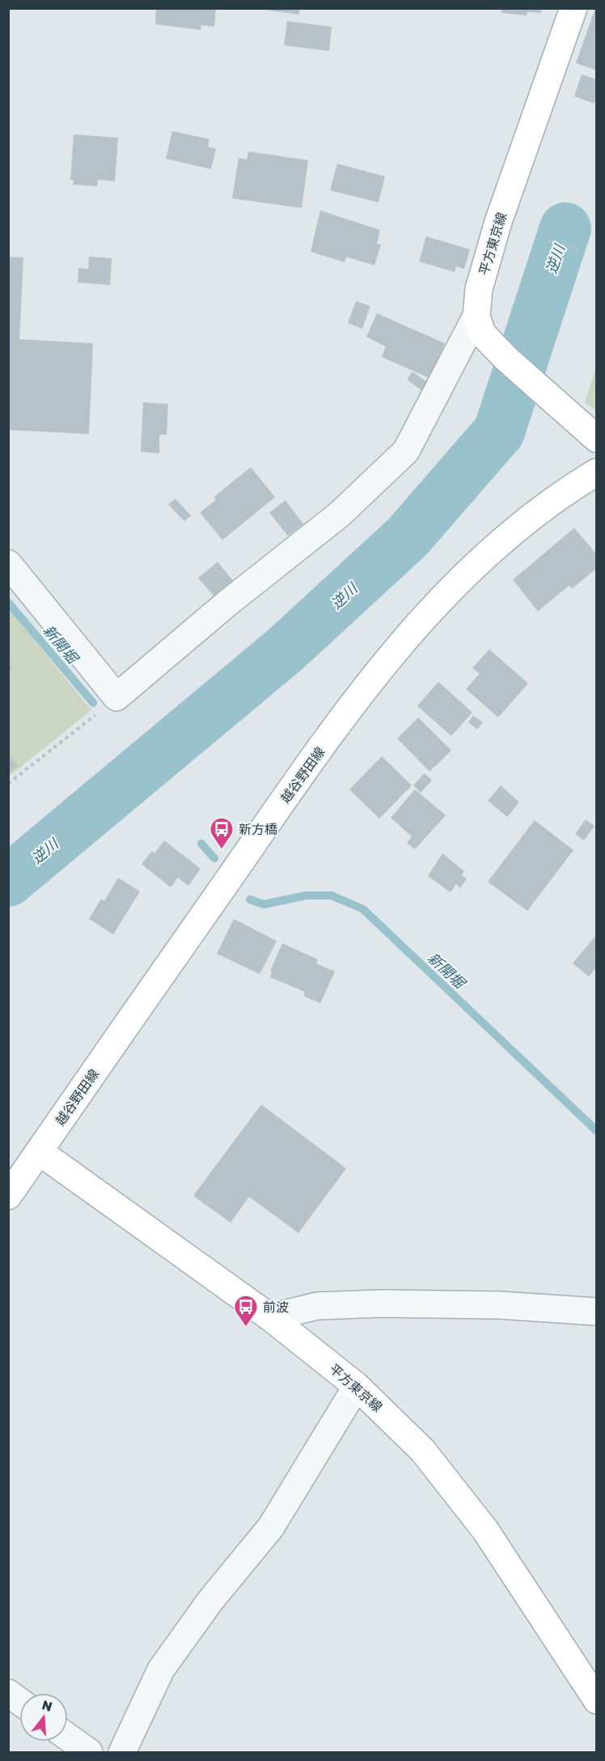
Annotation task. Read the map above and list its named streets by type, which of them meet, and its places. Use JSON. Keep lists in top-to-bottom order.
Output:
{
  "streets": {
    "main road": ["平方東京線", "越谷野田線"]
  },
  "crossings": [
    ["平方東京線", "越谷野田線"]
  ],
  "water": ["逆川", "新開堀"],
  "places": {
    "bus stop": ["新方橋", "前波"]
  },
  "north": "top"
}
